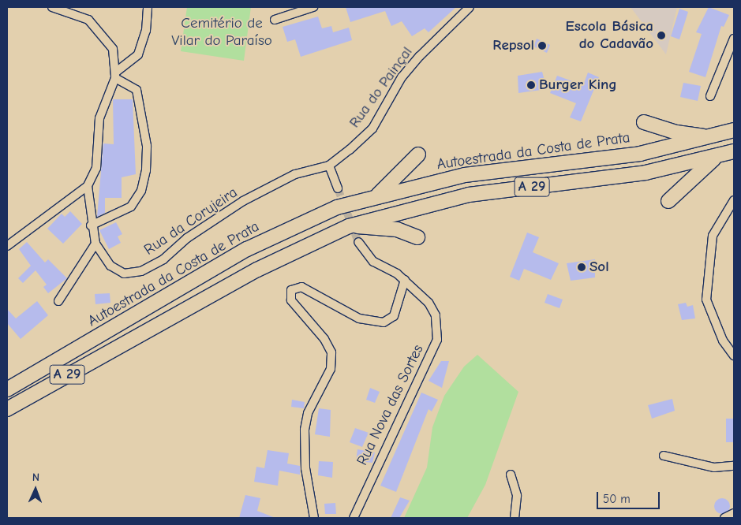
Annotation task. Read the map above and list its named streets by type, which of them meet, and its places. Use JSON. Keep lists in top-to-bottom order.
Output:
{
  "streets": {
    "highway": ["Autoestrada da Costa de Prata", "A 29"],
    "street": ["Rua do Painçal", "Rua da Corujeira", "Rua Nova das Sortes"]
  },
  "crossings": [
    ["Rua do Painçal", "Rua da Corujeira"]
  ],
  "parks": ["Cemitério de Vilar do Paraíso"],
  "places": [
    "Escola Básica do Cadavão",
    "Repsol",
    "Burger King",
    "Sol"
  ],
  "scale_bar": "50 m",
  "north": "top"
}
